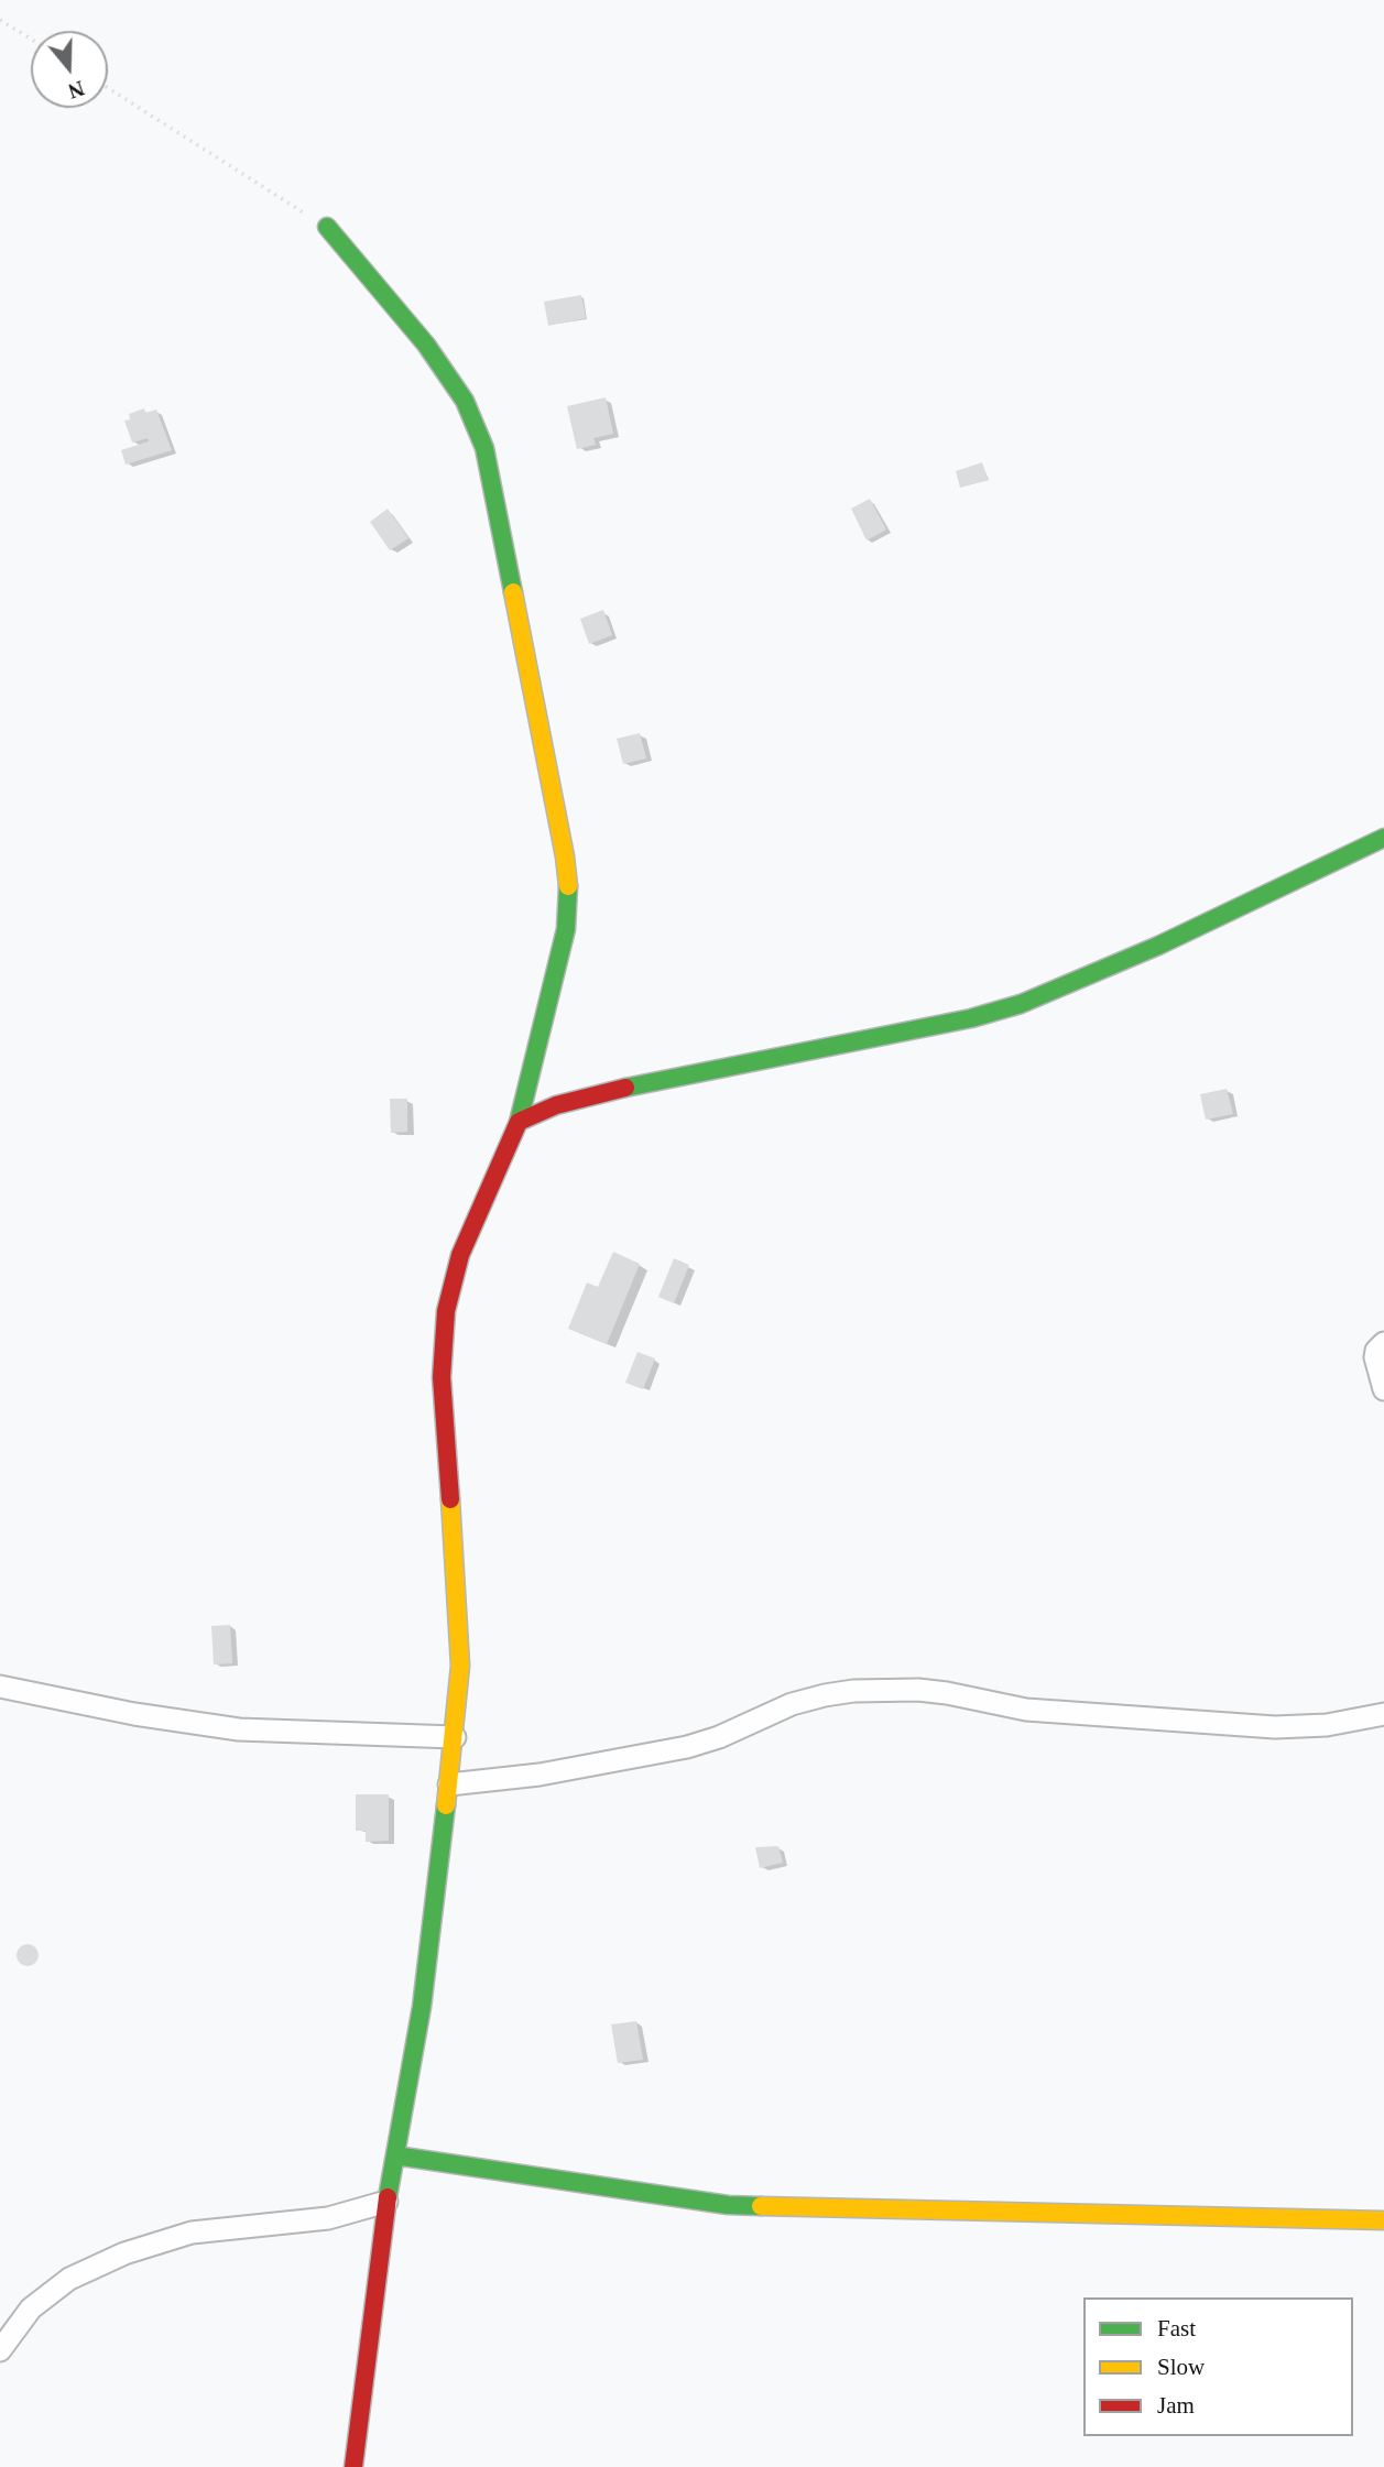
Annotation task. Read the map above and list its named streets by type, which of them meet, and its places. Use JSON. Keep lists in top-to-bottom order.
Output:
{
  "legend": ["Fast", "Slow", "Jam"],
  "north": "bottom"
}
